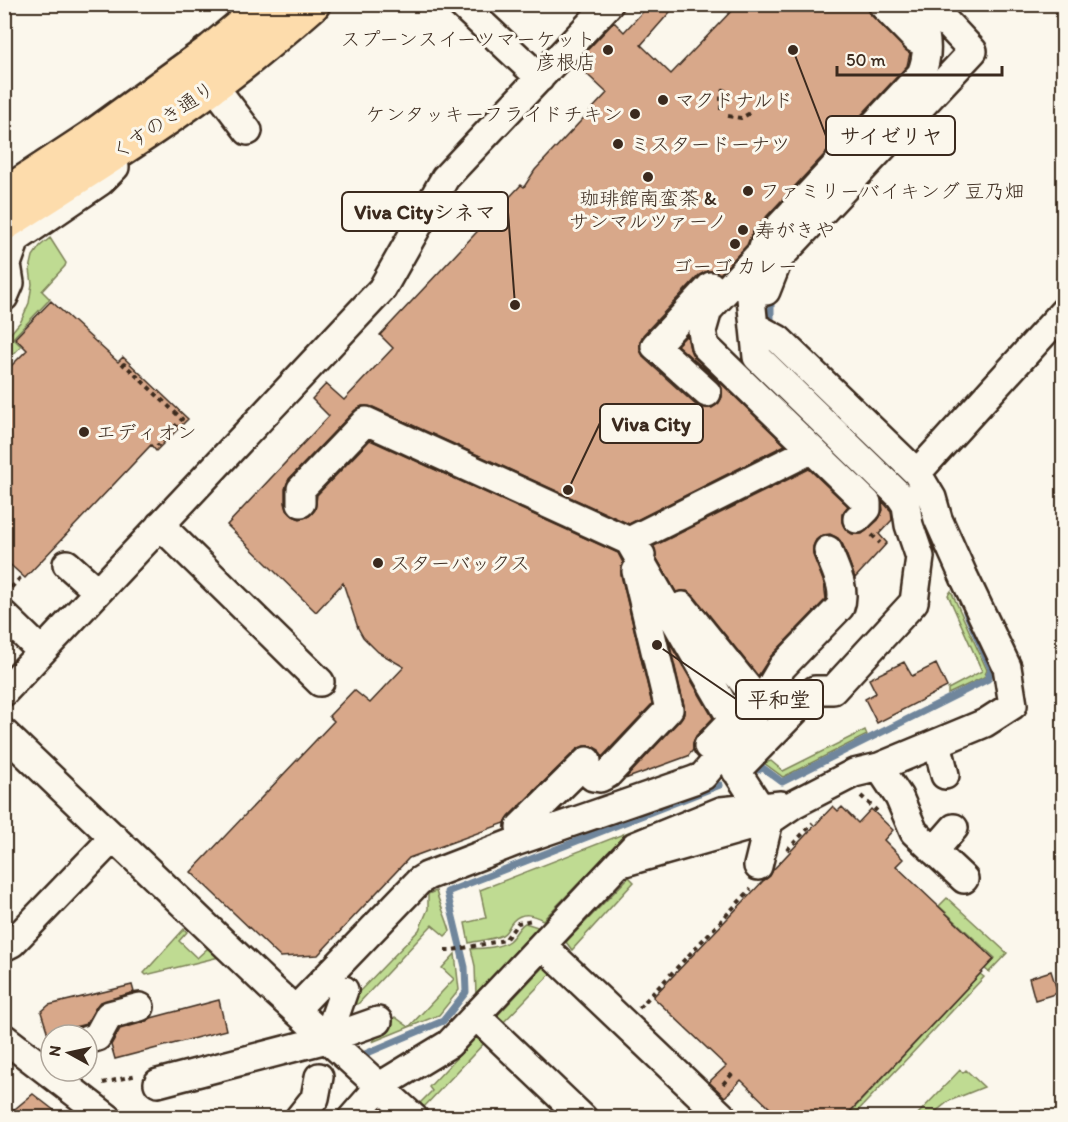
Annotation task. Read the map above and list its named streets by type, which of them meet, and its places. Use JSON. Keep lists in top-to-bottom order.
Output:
{
  "streets": {
    "main road": ["くすのき通り"]
  },
  "places": [
    "スプーンスイーツマーケット 彦根店",
    "サイゼリヤ",
    "マクドナルド",
    "ケンタッキーフライドチキン",
    "ミスタードーナツ",
    "珈琲館南蛮茶 & サンマルツァーノ",
    "ファミリーバイキング 豆乃畑",
    "寿がきや",
    "ゴーゴ カレー",
    "Viva Cityシネマ",
    "エディオン",
    "Viva City",
    "スターバックス",
    "平和堂"
  ],
  "scale_bar": "50 m",
  "north": "left"
}
